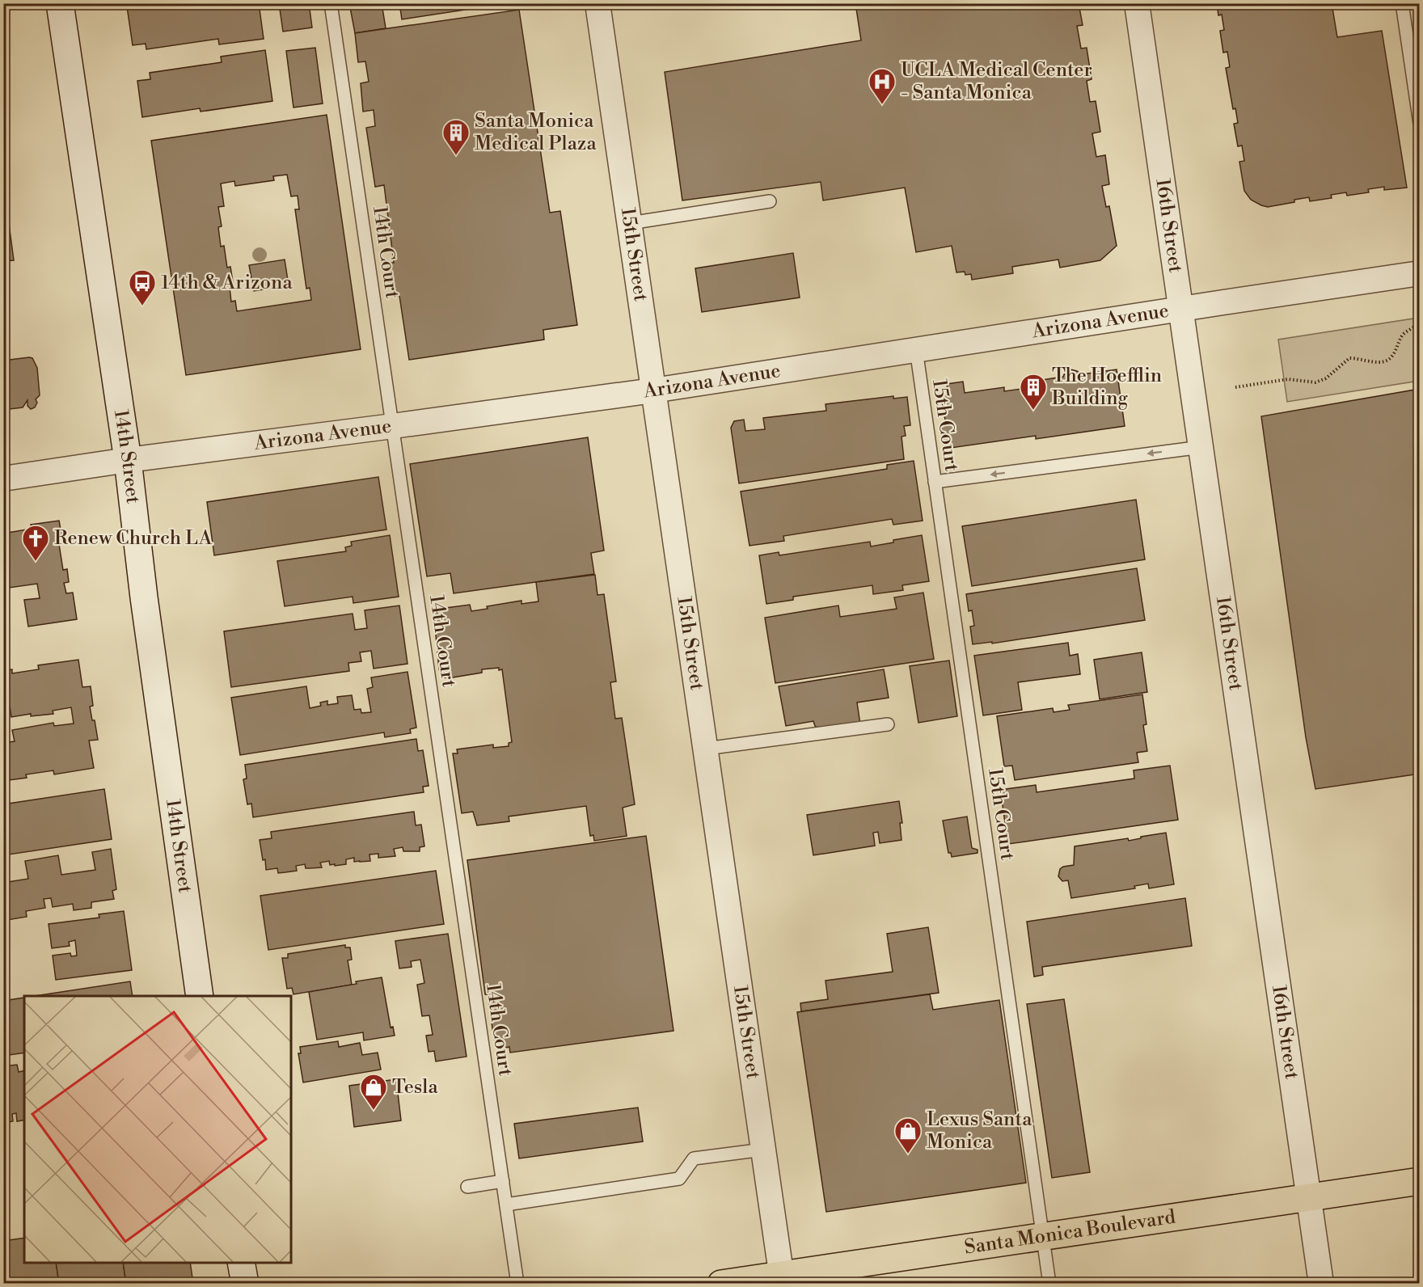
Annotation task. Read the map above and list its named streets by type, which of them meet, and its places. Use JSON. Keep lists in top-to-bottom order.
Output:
{
  "streets": {
    "main road": ["Santa Monica Boulevard"],
    "street": [
      "16th Street",
      "15th Street",
      "Arizona Avenue",
      "14th Street"
    ],
    "lane": ["14th Court", "15th Court"]
  },
  "crossings": [
    ["16th Street", "Arizona Avenue"],
    ["16th Street", "Santa Monica Boulevard"],
    ["14th Court", "Arizona Avenue"],
    ["15th Street", "Arizona Avenue"],
    ["15th Street", "Santa Monica Boulevard"],
    ["Arizona Avenue", "15th Court"],
    ["Arizona Avenue", "14th Street"],
    ["15th Court", "Santa Monica Boulevard"]
  ],
  "places": {
    "hospital": ["UCLA Medical Center - Santa Monica"],
    "building": ["Santa Monica Medical Plaza", "The Hoefflin Building"],
    "bus stop": ["14th & Arizona"],
    "church": ["Renew Church LA"],
    "shop": ["Tesla", "Lexus Santa Monica"]
  }
}
